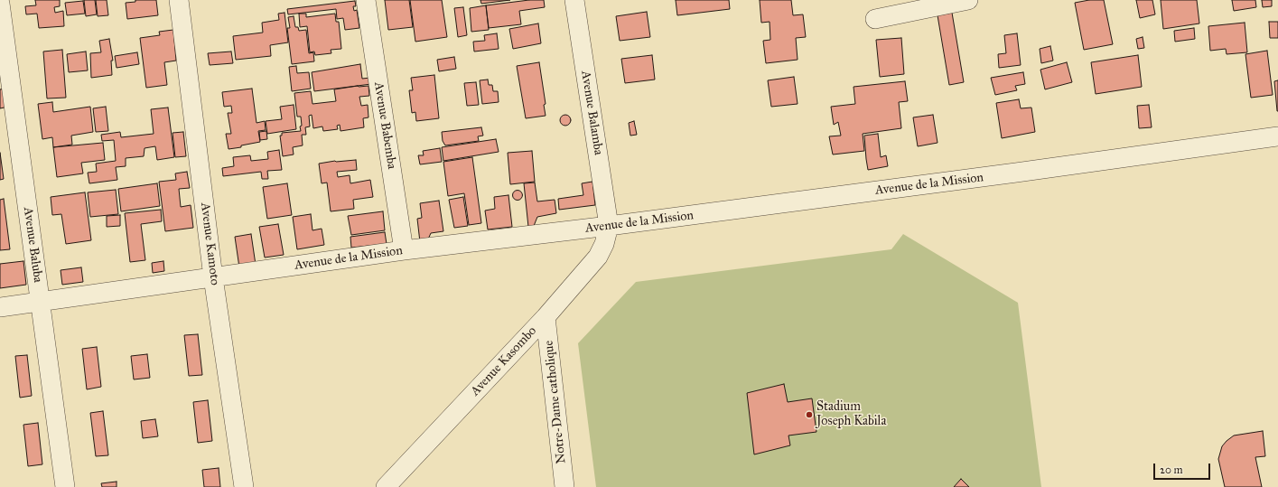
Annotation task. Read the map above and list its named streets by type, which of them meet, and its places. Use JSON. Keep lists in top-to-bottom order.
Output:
{
  "streets": {
    "street": [
      "Avenue Balamba",
      "Avenue Babemba",
      "Avenue de la Mission",
      "Avenue Kamoto",
      "Avenue Baluba",
      "Avenue Kasombo",
      "Notre-Dame catholique"
    ]
  },
  "crossings": [
    ["Avenue Balamba", "Avenue de la Mission"],
    ["Avenue Balamba", "Avenue Kasombo"],
    ["Avenue Babemba", "Avenue de la Mission"],
    ["Avenue de la Mission", "Avenue Kamoto"],
    ["Avenue de la Mission", "Avenue Baluba"],
    ["Avenue de la Mission", "Avenue Kasombo"],
    ["Avenue Kasombo", "Notre-Dame catholique"]
  ],
  "places": ["Stadium Joseph Kabila"],
  "scale_bar": "20 m"
}
